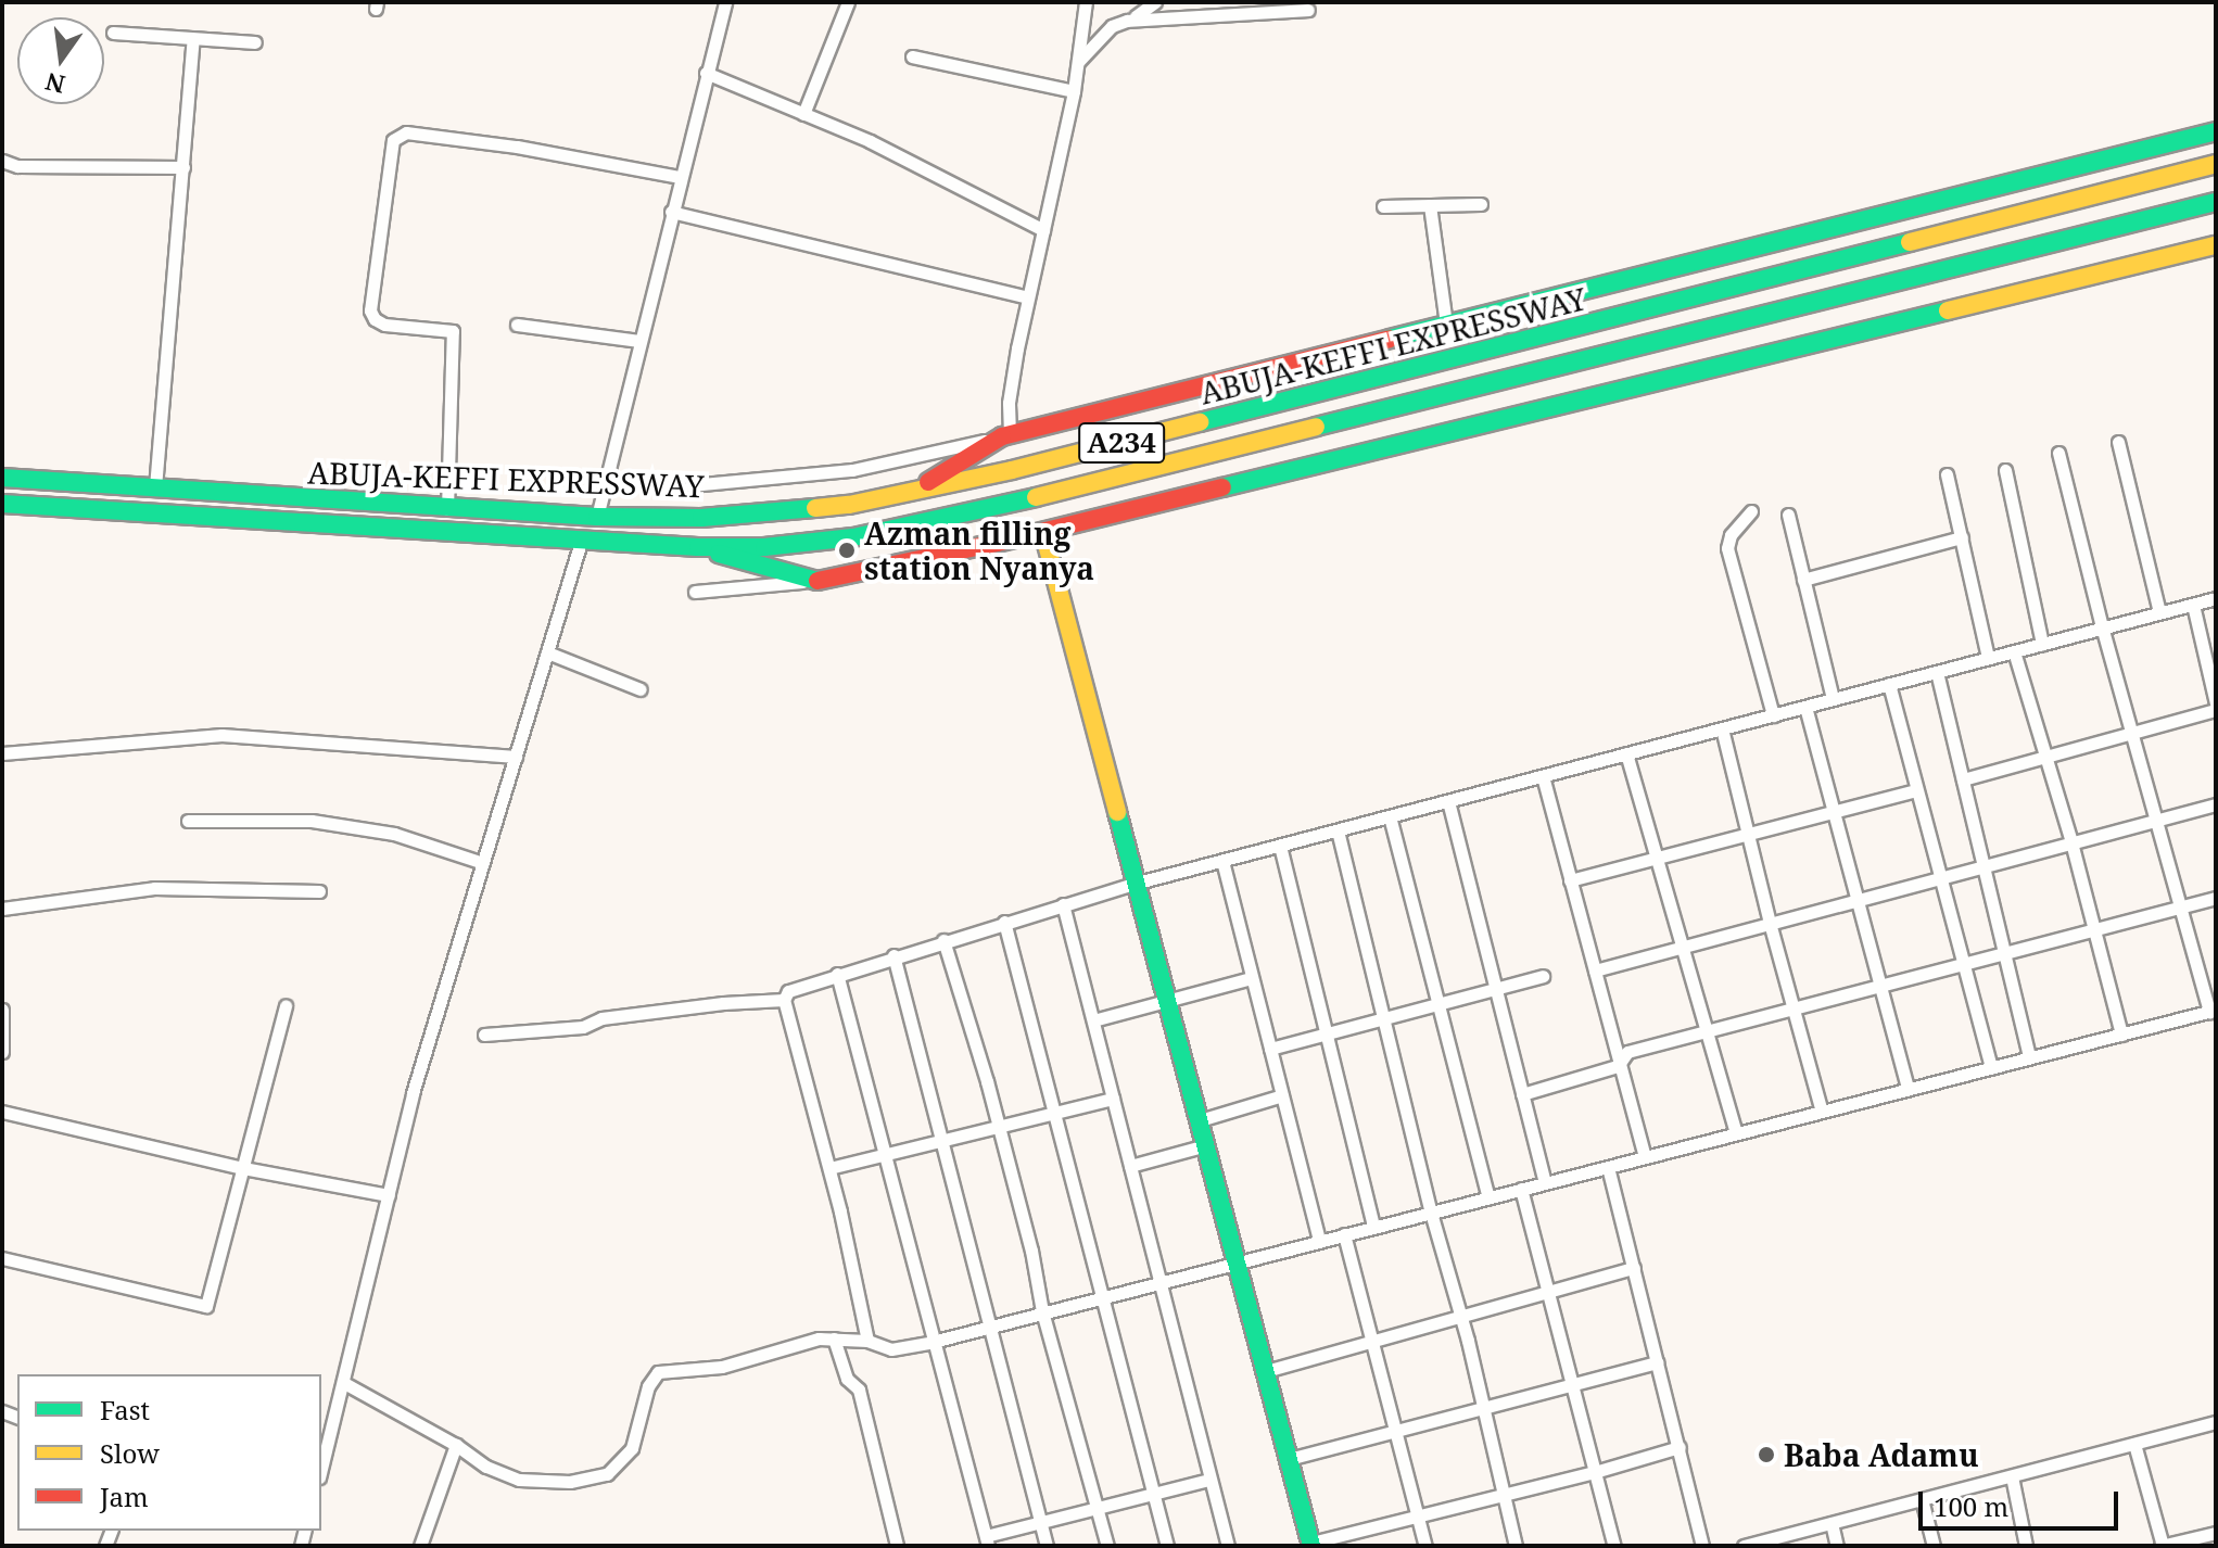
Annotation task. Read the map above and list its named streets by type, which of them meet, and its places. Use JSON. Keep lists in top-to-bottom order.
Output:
{
  "streets": {
    "main road": ["ABUJA-KEFFI EXPRESSWAY", "A234"]
  },
  "places": ["Azman filling station Nyanya", "Baba Adamu"],
  "legend": ["Fast", "Slow", "Jam"],
  "scale_bar": "100 m",
  "north": "bottom"
}
